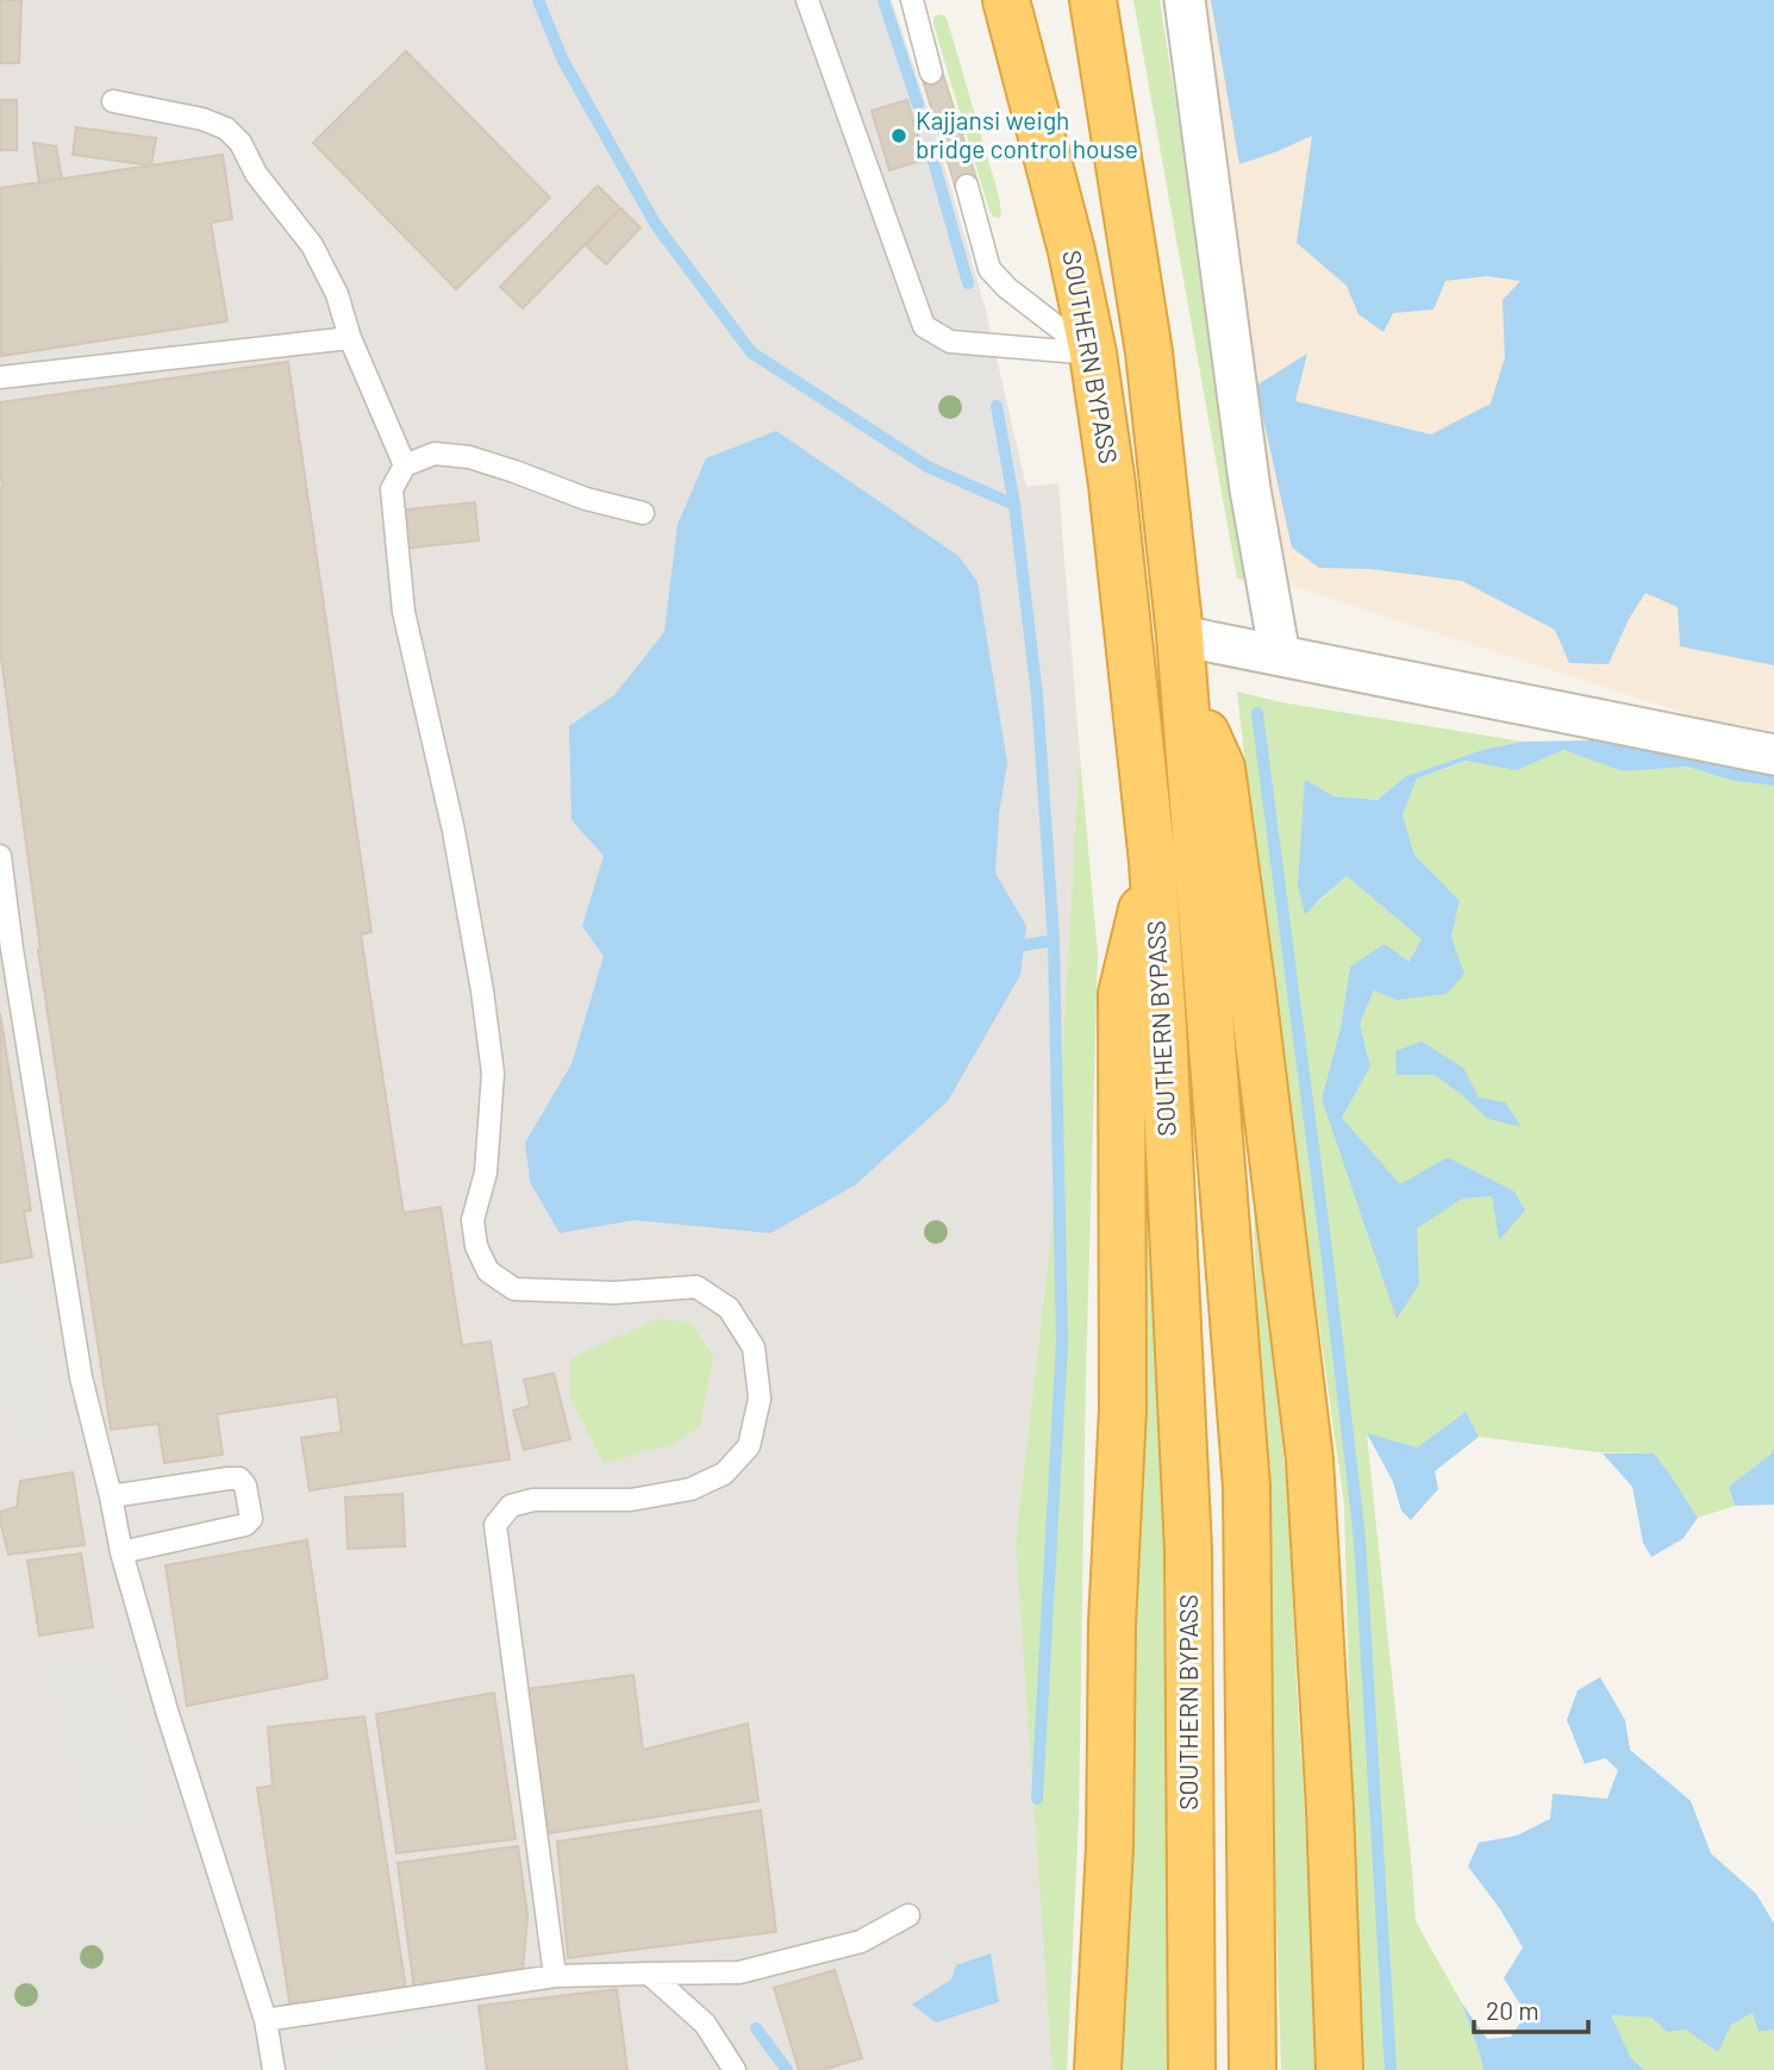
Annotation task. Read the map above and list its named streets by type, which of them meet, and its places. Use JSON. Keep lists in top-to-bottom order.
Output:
{
  "streets": {
    "highway": ["SOUTHERN BYPASS"]
  },
  "places": ["Kajjansi weigh bridge control house"],
  "scale_bar": "20 m"
}
